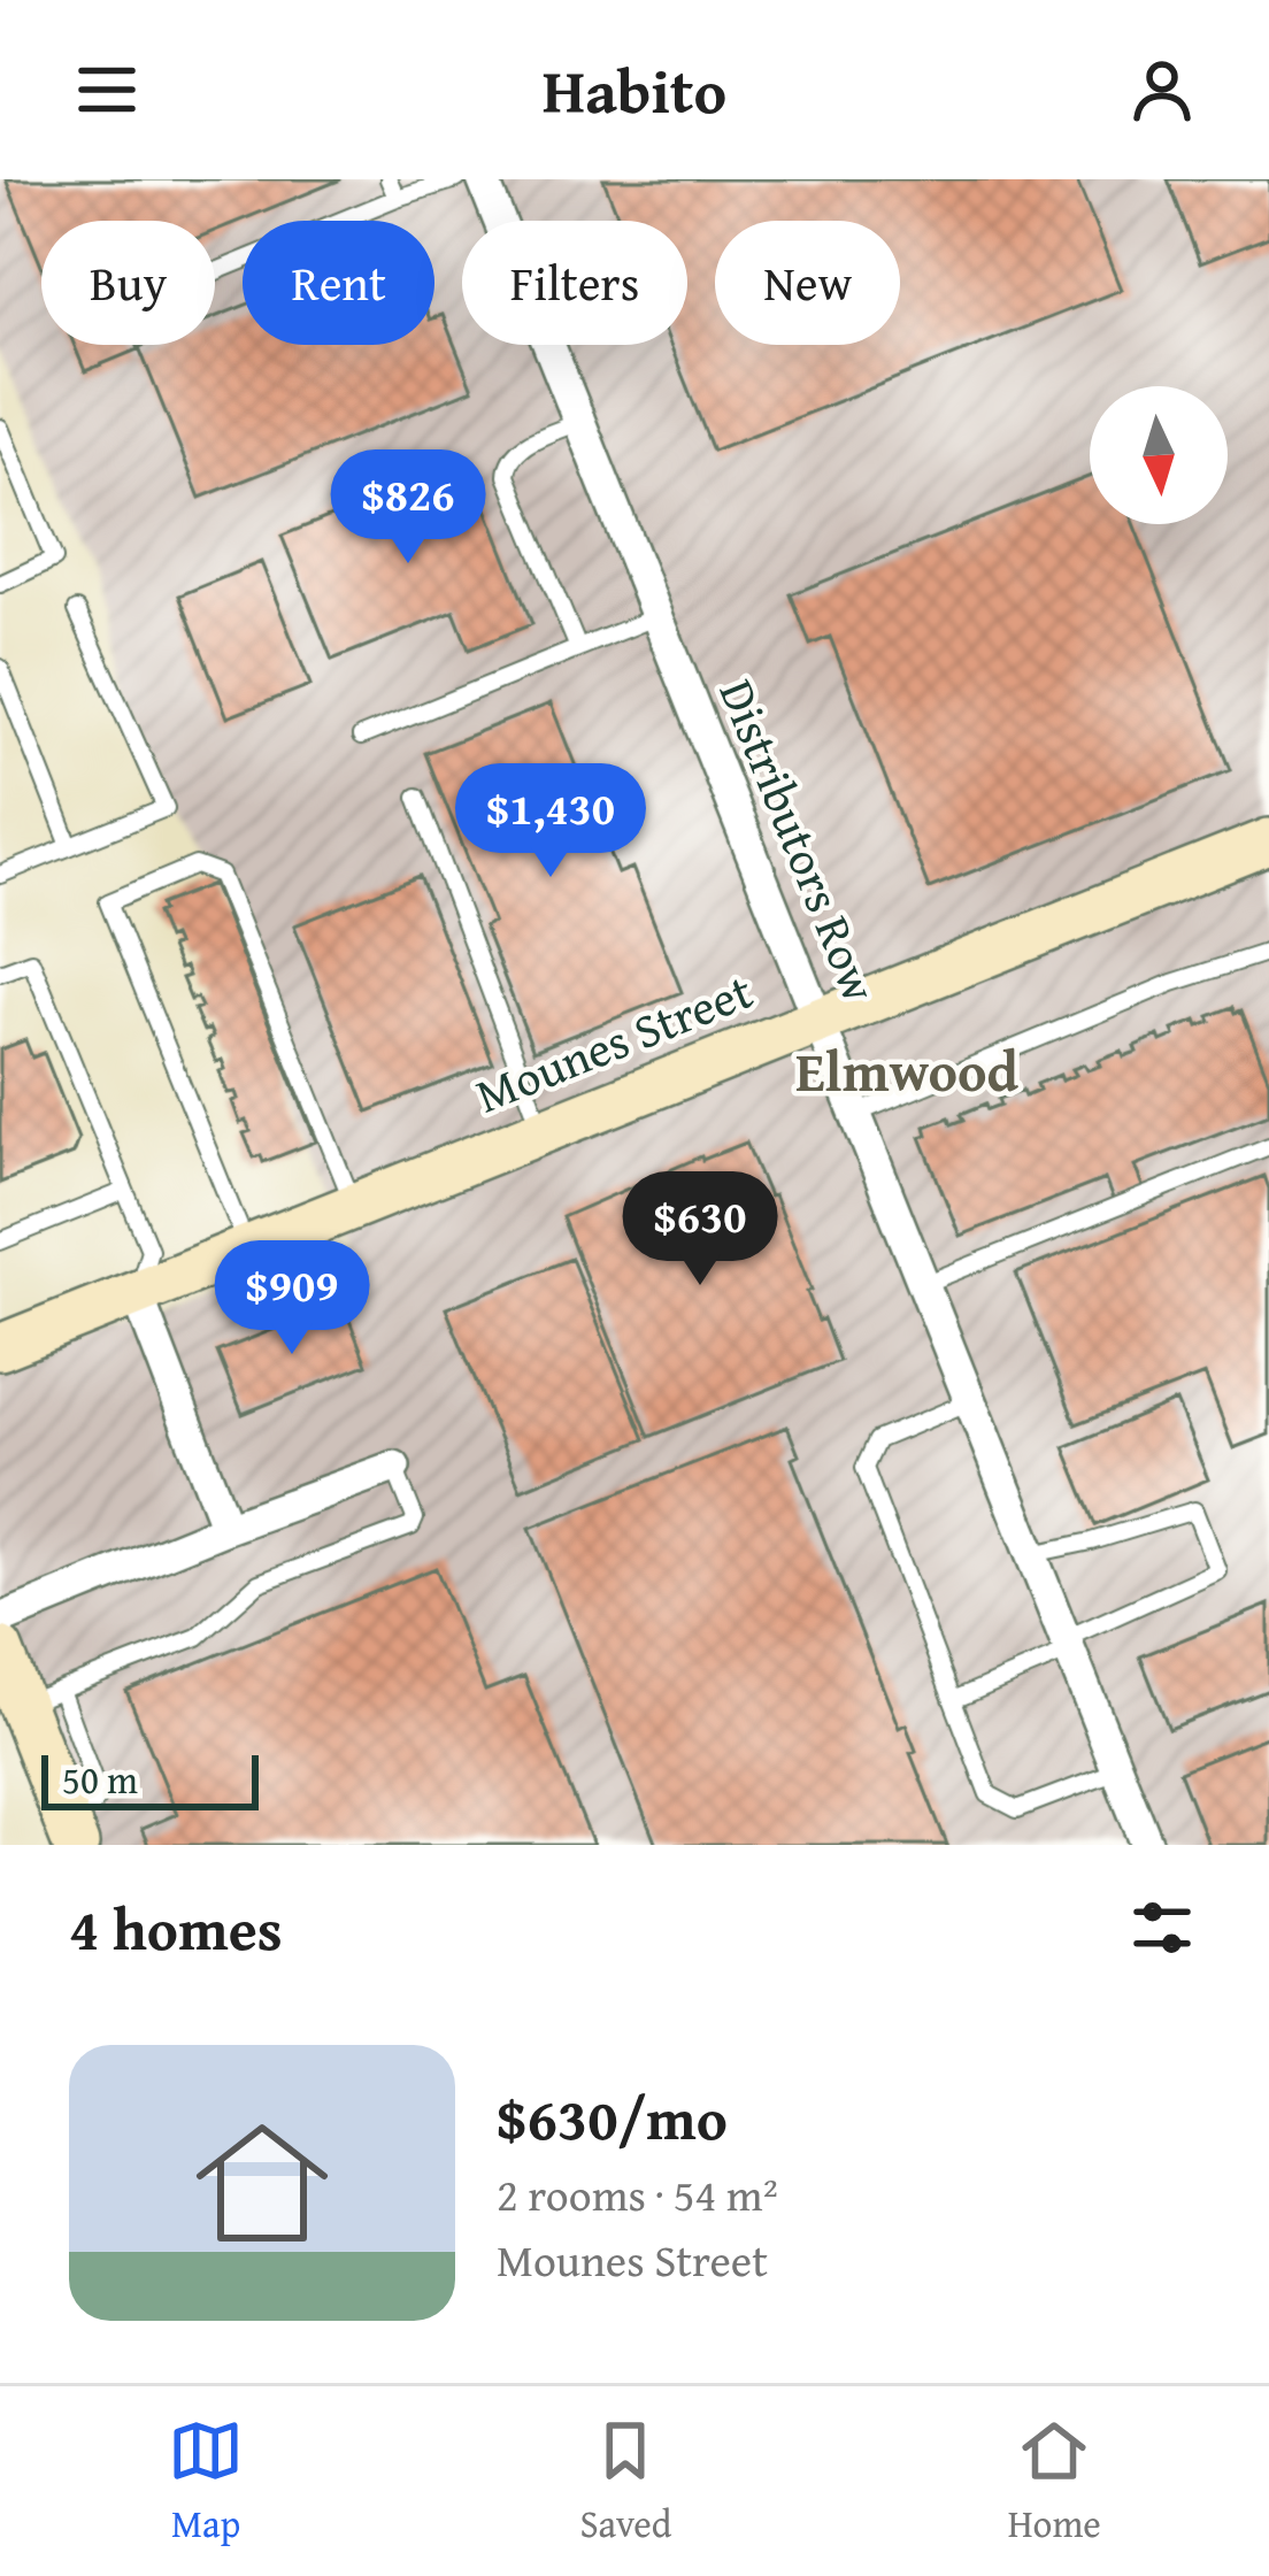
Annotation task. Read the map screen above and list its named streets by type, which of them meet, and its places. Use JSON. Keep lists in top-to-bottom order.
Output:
{
  "streets": {
    "main road": ["Mounes Street"],
    "street": ["Distributors Row"]
  },
  "crossings": [
    ["Distributors Row", "Mounes Street"]
  ],
  "districts": ["Elmwood"],
  "scale_bar": "50 m",
  "north": "bottom",
  "page": {
    "header": "Habito",
    "chip": [
      "Buy",
      "Rent",
      "Filters",
      "New"
    ],
    "price": [
      "$826",
      "$1,430",
      "$630",
      "$909"
    ],
    "scale": "50 m",
    "heading": "4 homes",
    "list": [
      {
        "name": "$630/mo",
        "note": "2 rooms · 54 m² · Mounes Street"
      }
    ],
    "tabs": ["Map", "Saved", "Home"]
  }
}
